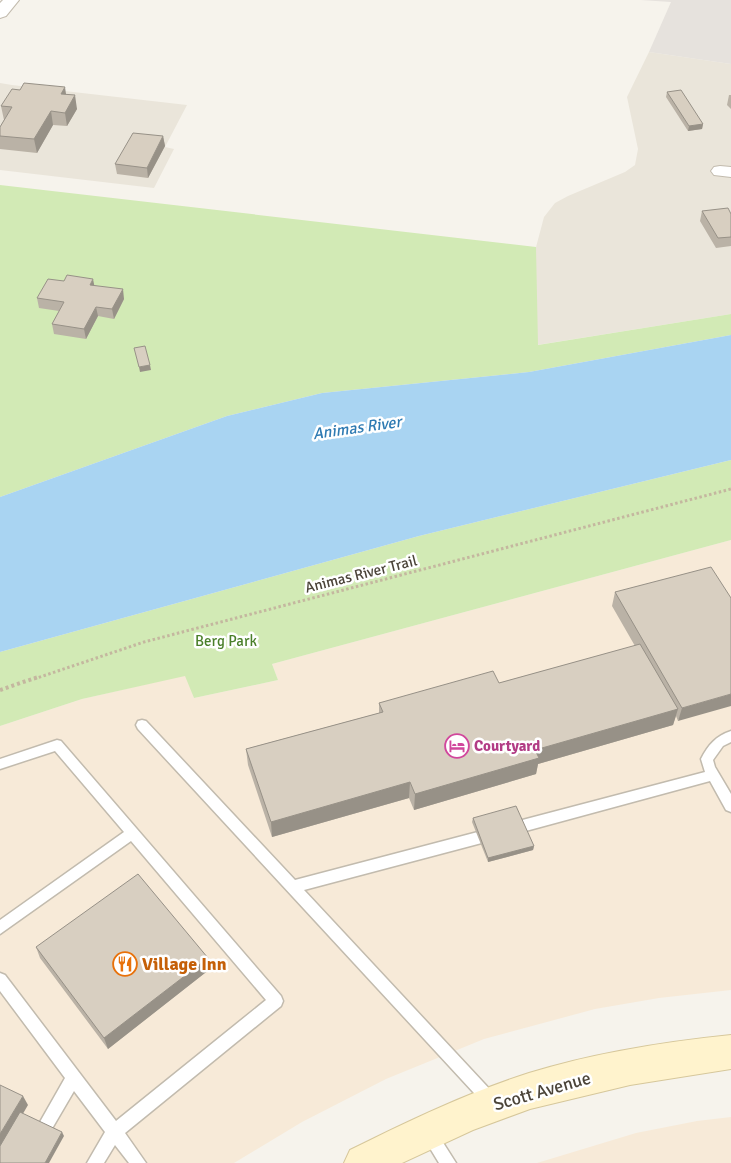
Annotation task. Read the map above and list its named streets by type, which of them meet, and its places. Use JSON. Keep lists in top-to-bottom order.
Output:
{
  "streets": {
    "main road": ["Scott Avenue"],
    "path": ["Animas River Trail"]
  },
  "water": ["Animas River"],
  "parks": ["Berg Park"],
  "places": {
    "hotel": ["Courtyard"],
    "restaurant": ["Village Inn"]
  }
}
